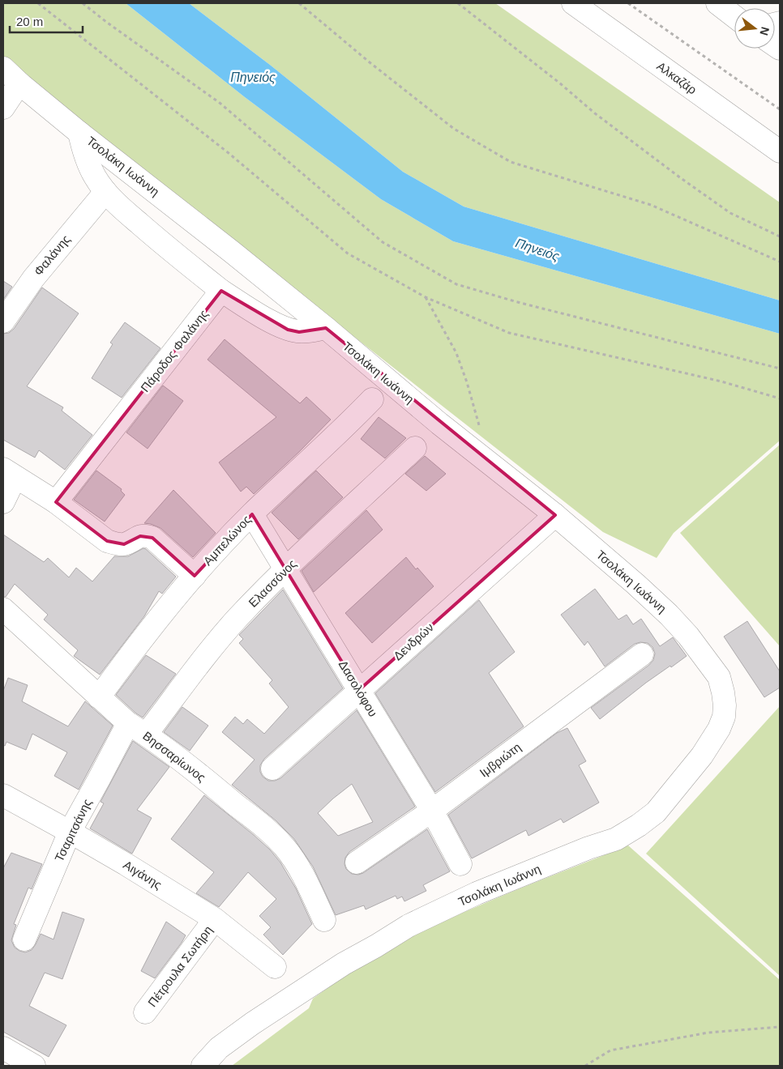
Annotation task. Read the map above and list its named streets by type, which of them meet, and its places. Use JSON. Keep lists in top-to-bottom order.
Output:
{
  "streets": {
    "street": [
      "Αλκαζάρ",
      "Τσολάκη Ιωάννη",
      "Φαλάνης",
      "Πάροδος Φαλάνης",
      "Αμπελώνος",
      "Ελασσόνος",
      "Δενδρών",
      "Δασολόφου",
      "Βησσαρίωνος",
      "Ιμβριώτη",
      "Τσαριτσάνης",
      "Αιγάνης",
      "Πέτρουλα Σωτήρη"
    ]
  },
  "crossings": [
    ["Τσολάκη Ιωάννη", "Δενδρών"],
    ["Αμπελώνος", "Δασολόφου"],
    ["Αμπελώνος", "Βησσαρίωνος"],
    ["Ελασσόνος", "Δασολόφου"],
    ["Ελασσόνος", "Βησσαρίωνος"],
    ["Δενδρών", "Δασολόφου"],
    ["Δασολόφου", "Ιμβριώτη"],
    ["Βησσαρίωνος", "Τσαριτσάνης"],
    ["Τσαριτσάνης", "Αιγάνης"],
    ["Αιγάνης", "Πέτρουλα Σωτήρη"]
  ],
  "water": ["Πηνειός"],
  "scale_bar": "20 m",
  "north": "right"
}
